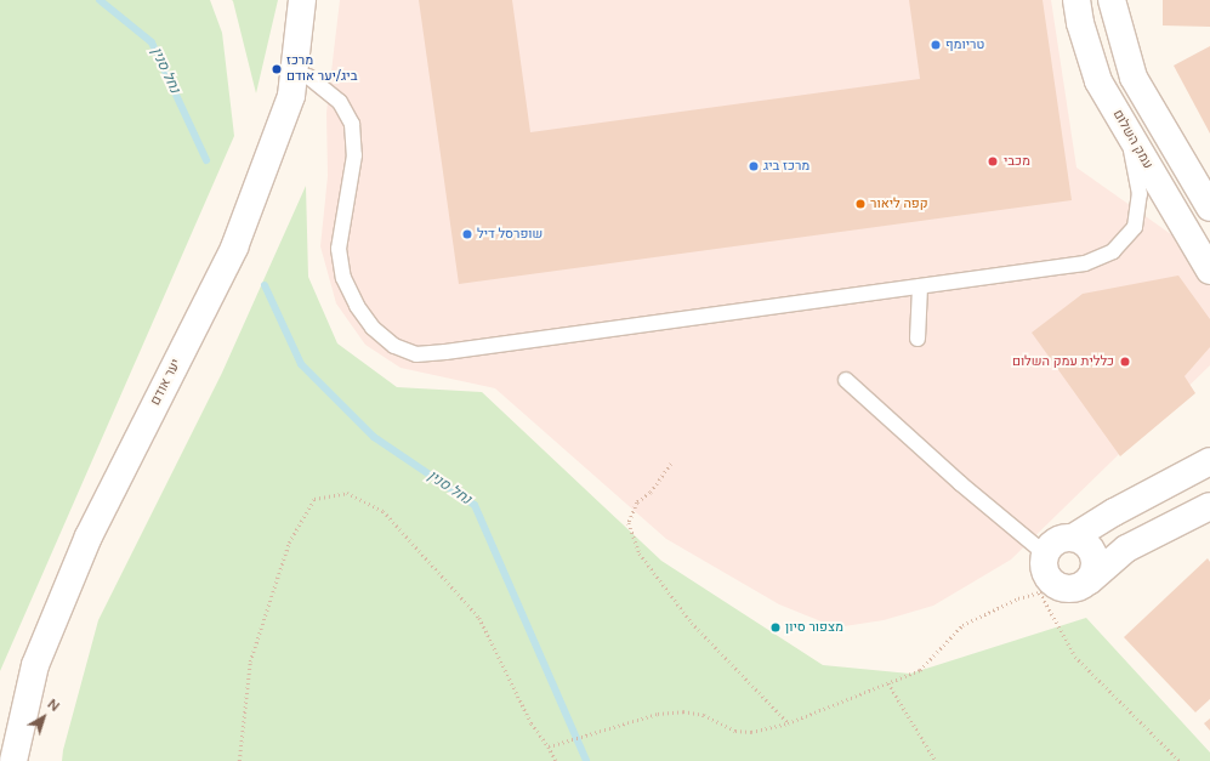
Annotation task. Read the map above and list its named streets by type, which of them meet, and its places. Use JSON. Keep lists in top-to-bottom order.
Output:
{
  "streets": {
    "street": ["עמק השלום", "יער אודם"]
  },
  "water": ["נחל סנין"],
  "places": [
    "טריומף",
    "מרכז ביג/יער אודם",
    "מכבי",
    "מרכז ביג",
    "קפה ליאור",
    "שופרסל דיל",
    "כללית עמק השלום",
    "מצפור סיון"
  ],
  "north": "top right"
}
